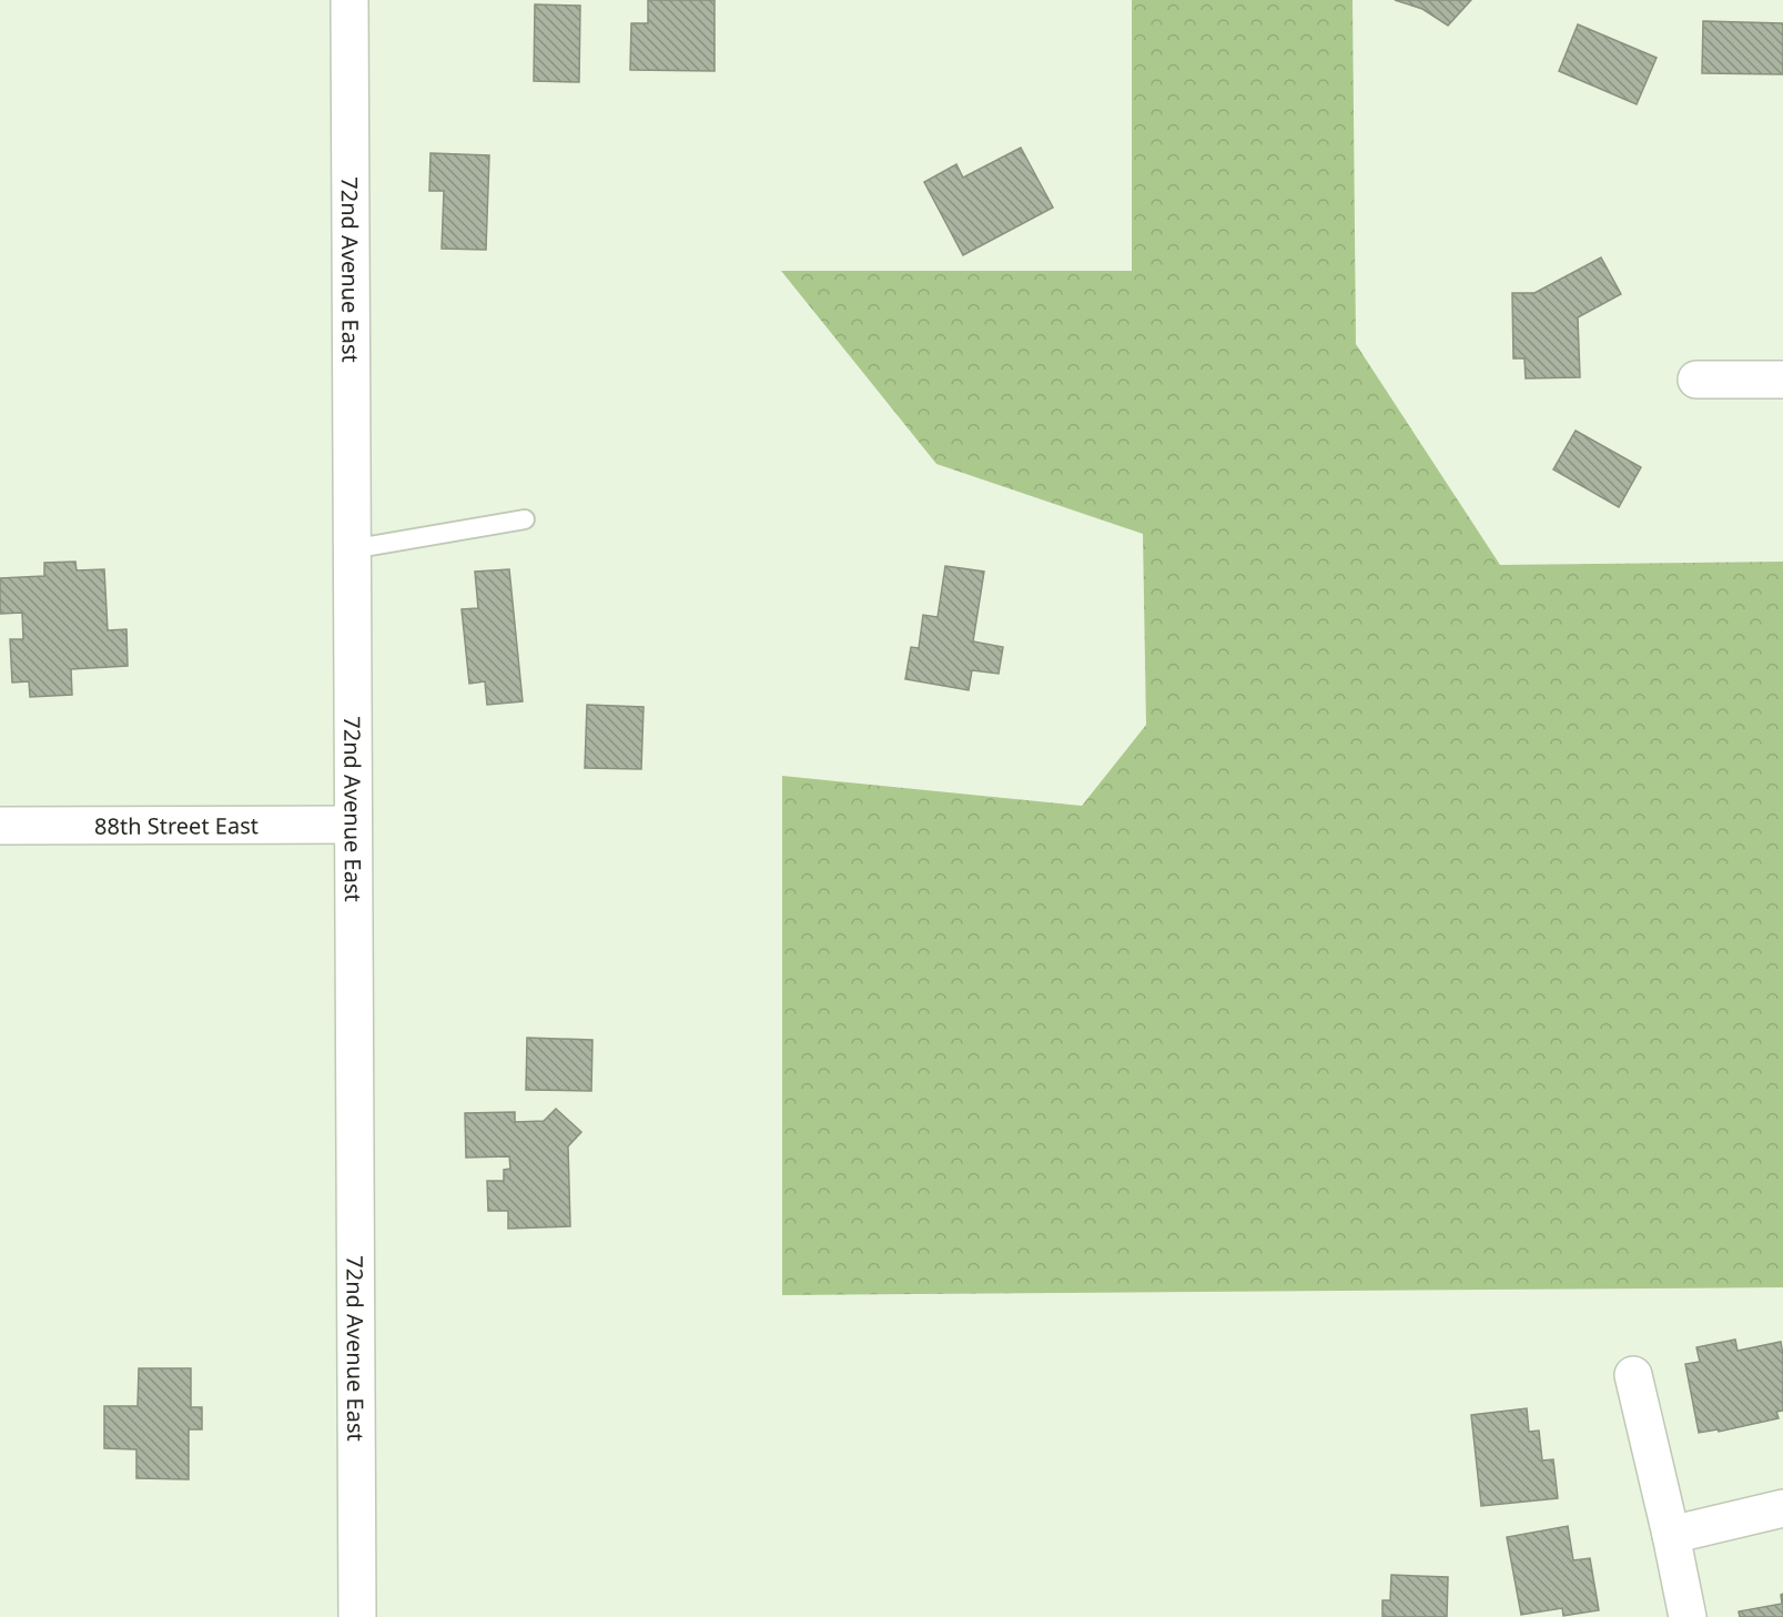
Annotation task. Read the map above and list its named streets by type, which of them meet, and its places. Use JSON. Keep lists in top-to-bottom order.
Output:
{
  "streets": {
    "street": ["72nd Avenue East", "88th Street East"]
  },
  "crossings": [
    ["72nd Avenue East", "88th Street East"]
  ]
}
